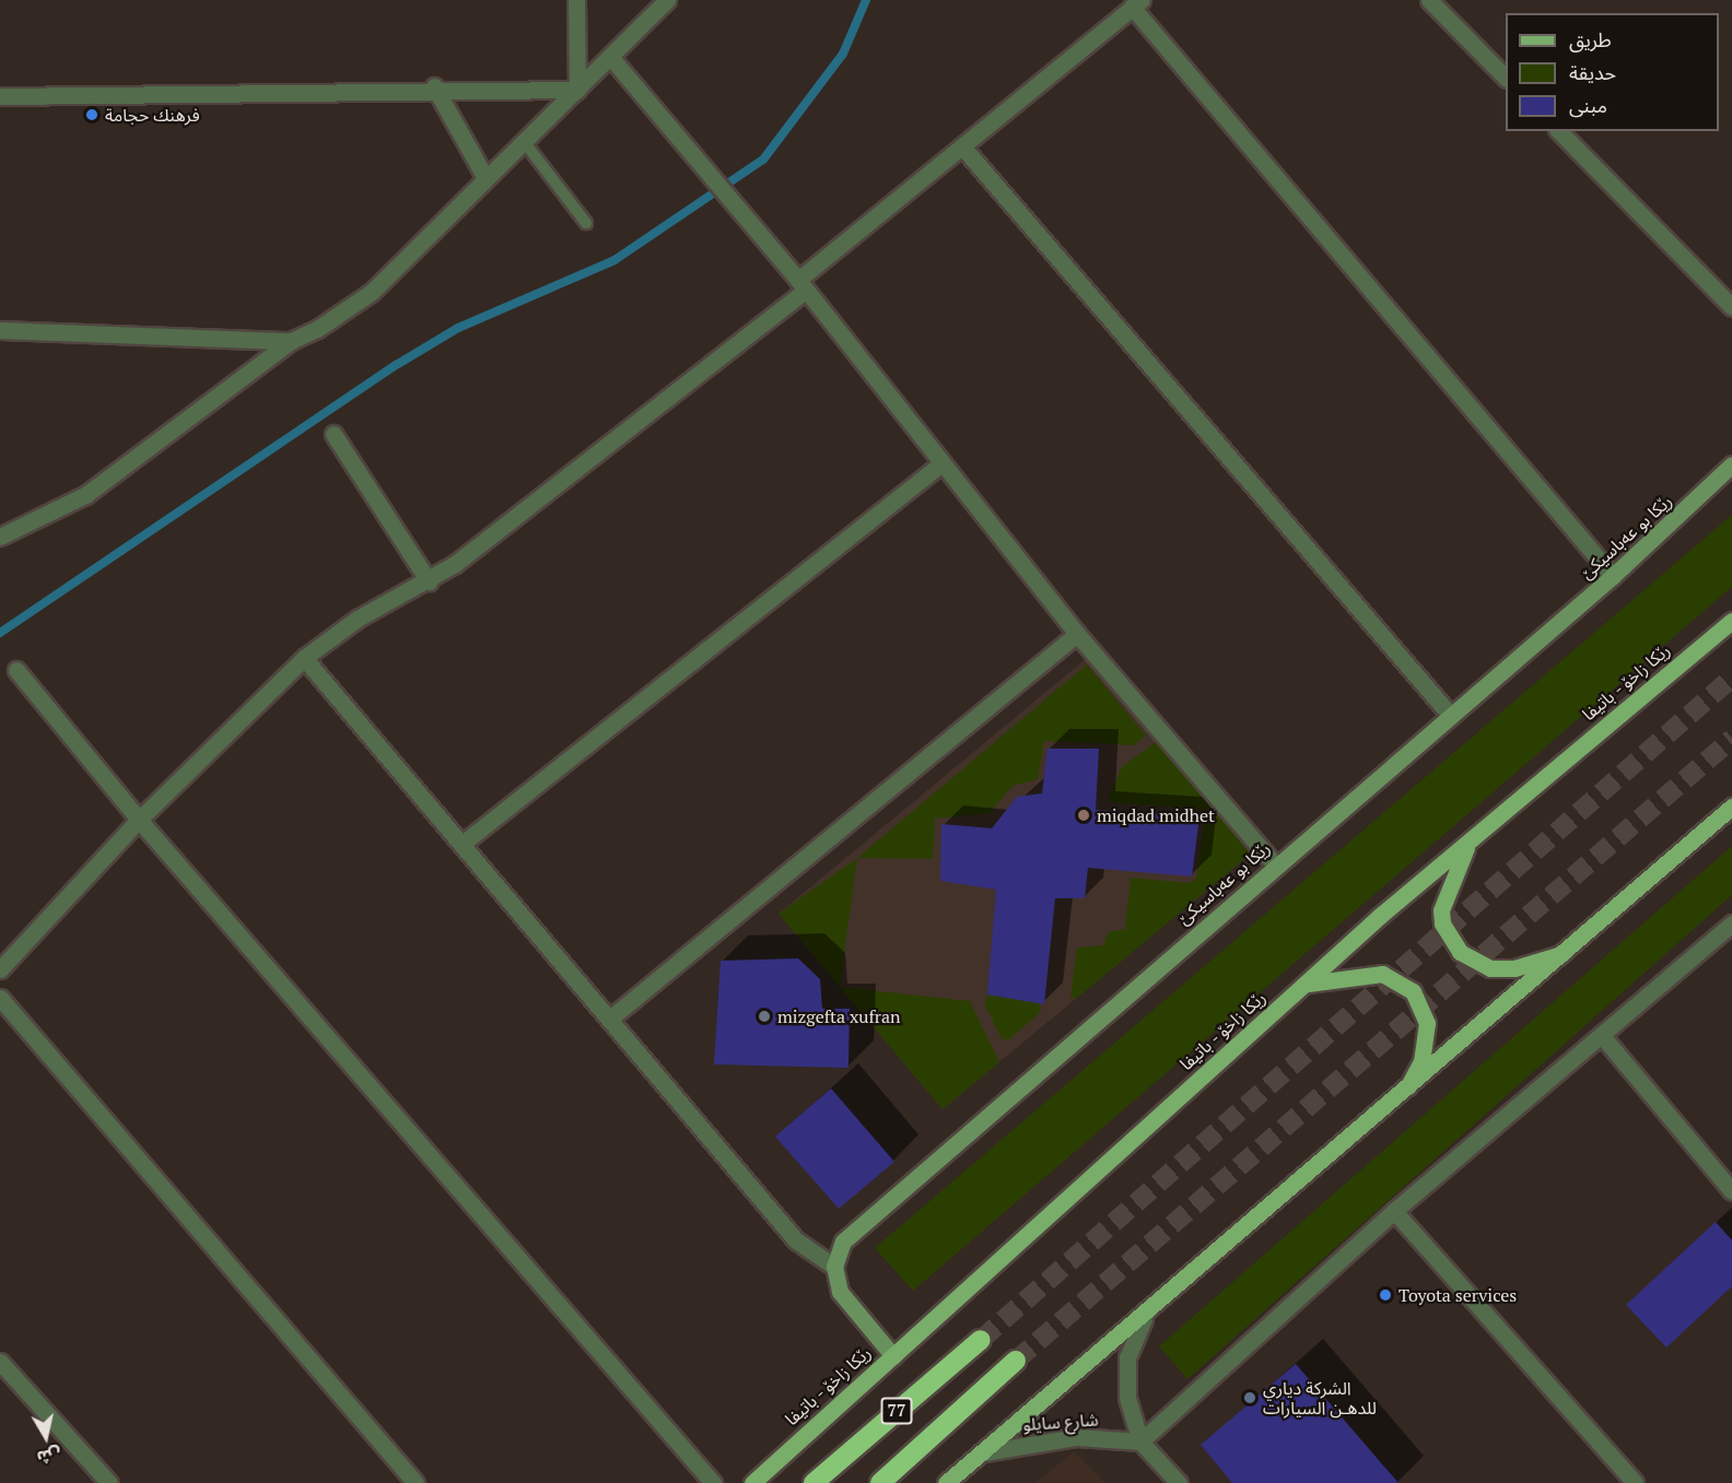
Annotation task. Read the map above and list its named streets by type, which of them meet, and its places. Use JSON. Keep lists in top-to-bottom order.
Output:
{
  "streets": {
    "highway": ["77"],
    "main road": ["رێکا زاخۆ - باتیفا"],
    "street": ["رێكا بو عه‌باسيكێ", "شارع سايلو"]
  },
  "places": [
    "فرهنك حجامة",
    "miqdad midhet",
    "mizgefta xufran",
    "Toyota services",
    "الشركة دياري للدهـن السيارات"
  ],
  "legend": ["طريق", "حديقة", "مبنى"],
  "north": "bottom"
}
